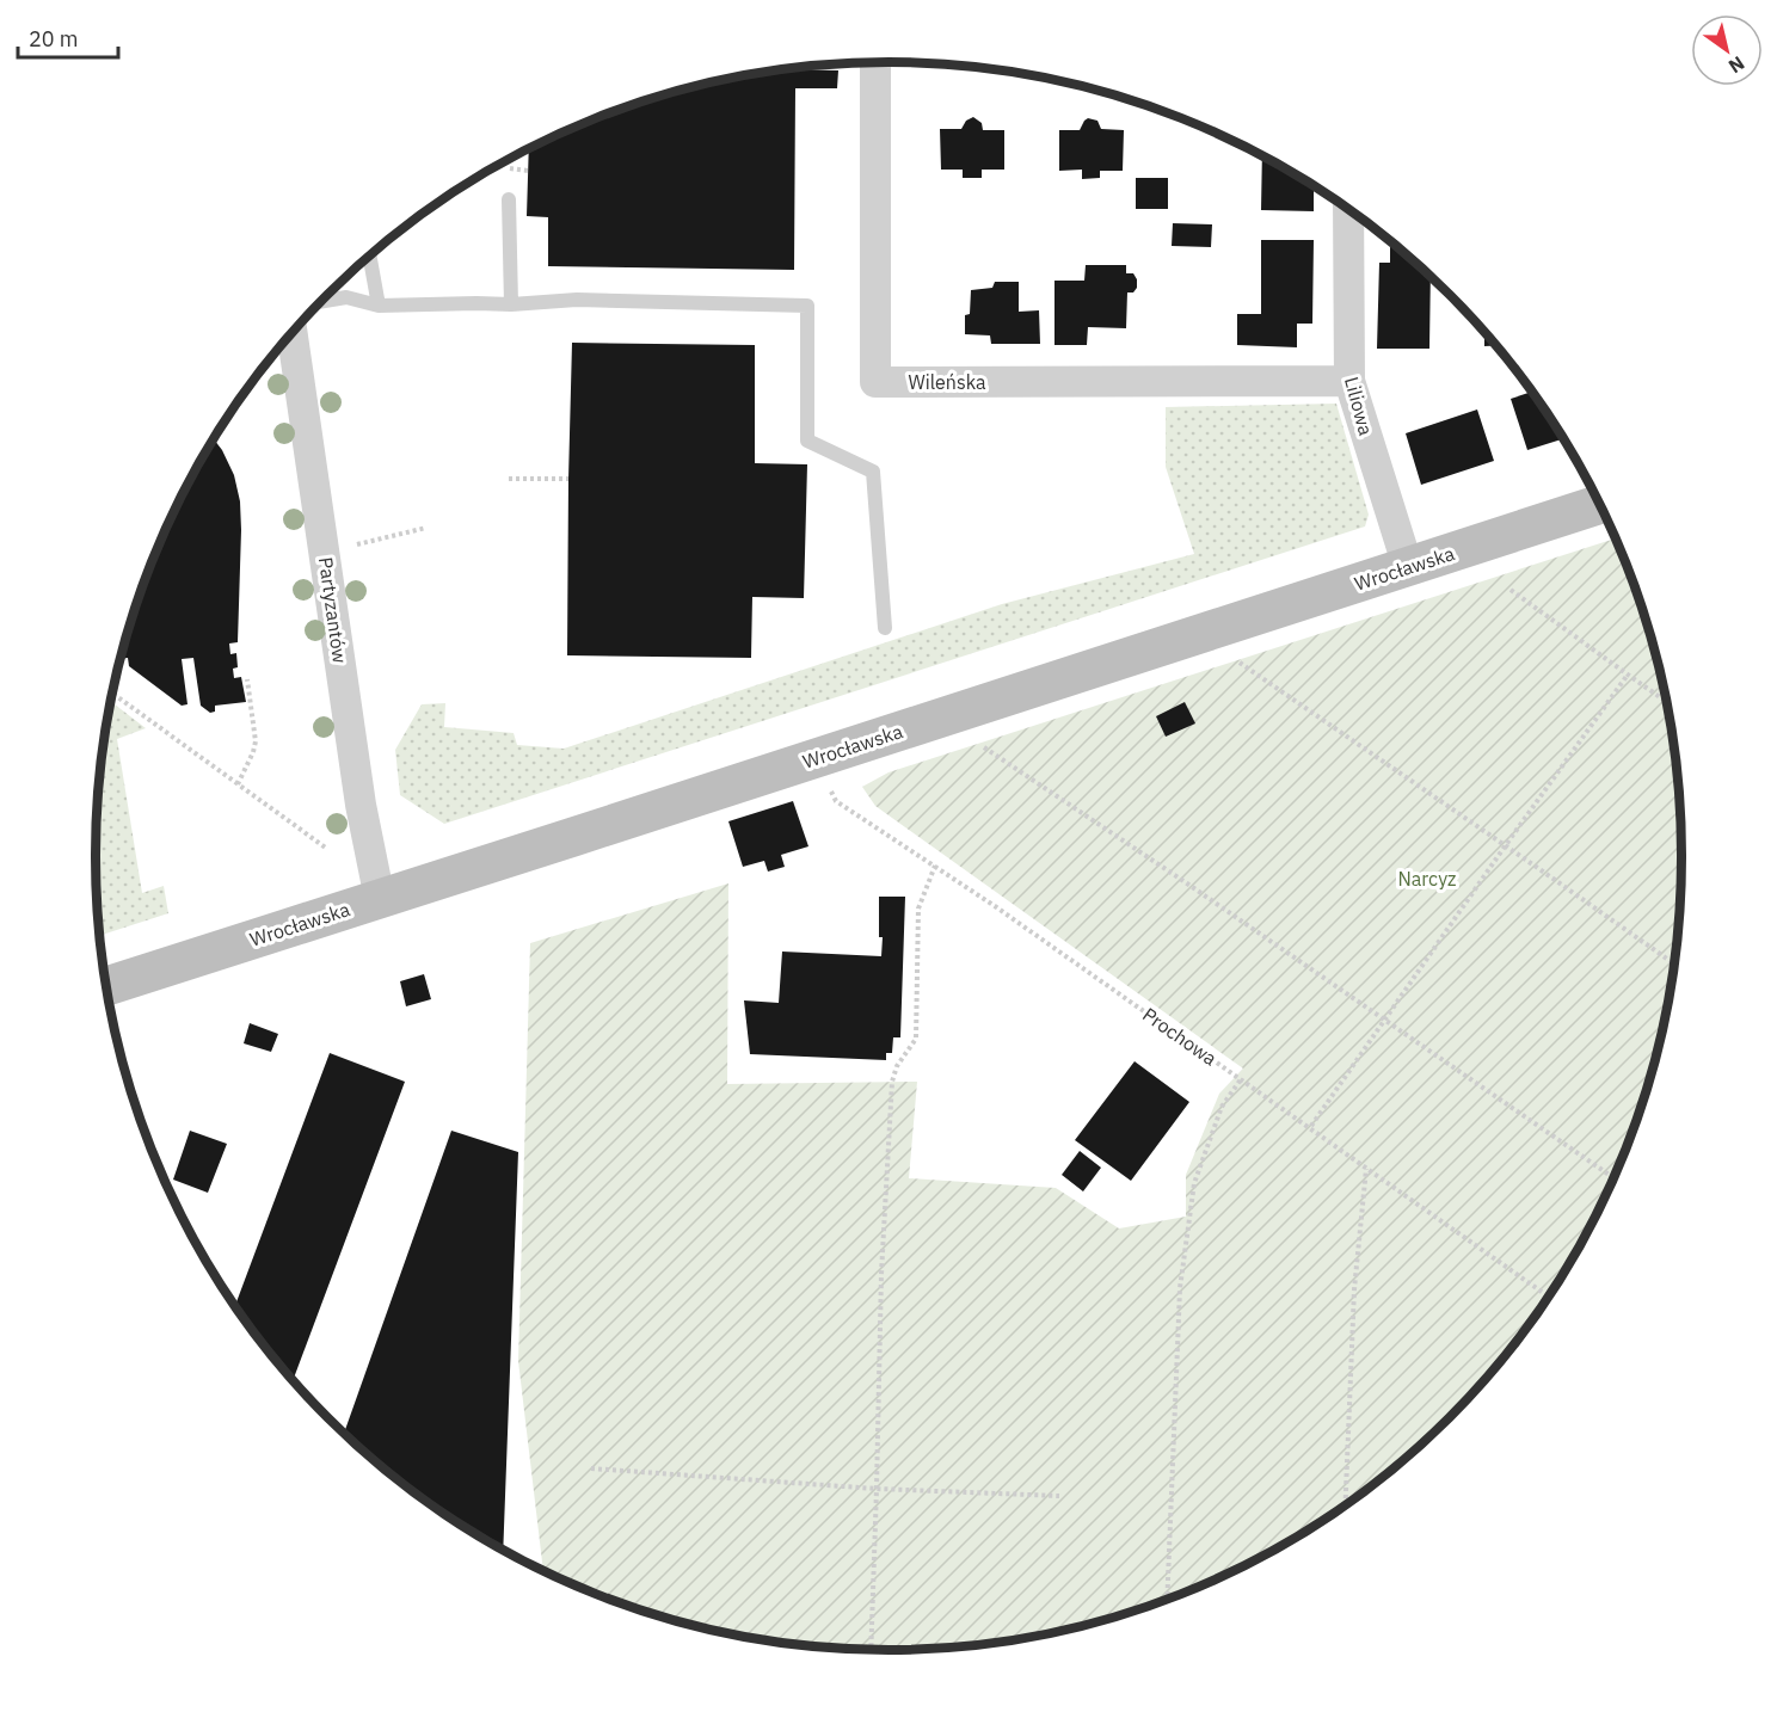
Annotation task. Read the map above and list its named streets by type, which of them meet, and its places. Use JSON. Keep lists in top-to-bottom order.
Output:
{
  "streets": {
    "street": [
      "Wileńska",
      "Liliowa",
      "Wrocławska",
      "Partyzantów"
    ],
    "path": ["Prochowa"]
  },
  "crossings": [
    ["Wileńska", "Liliowa"],
    ["Liliowa", "Wrocławska"],
    ["Wrocławska", "Partyzantów"],
    ["Wrocławska", "Prochowa"]
  ],
  "parks": ["Narcyz"],
  "scale_bar": "20 m",
  "north": "bottom right"
}
